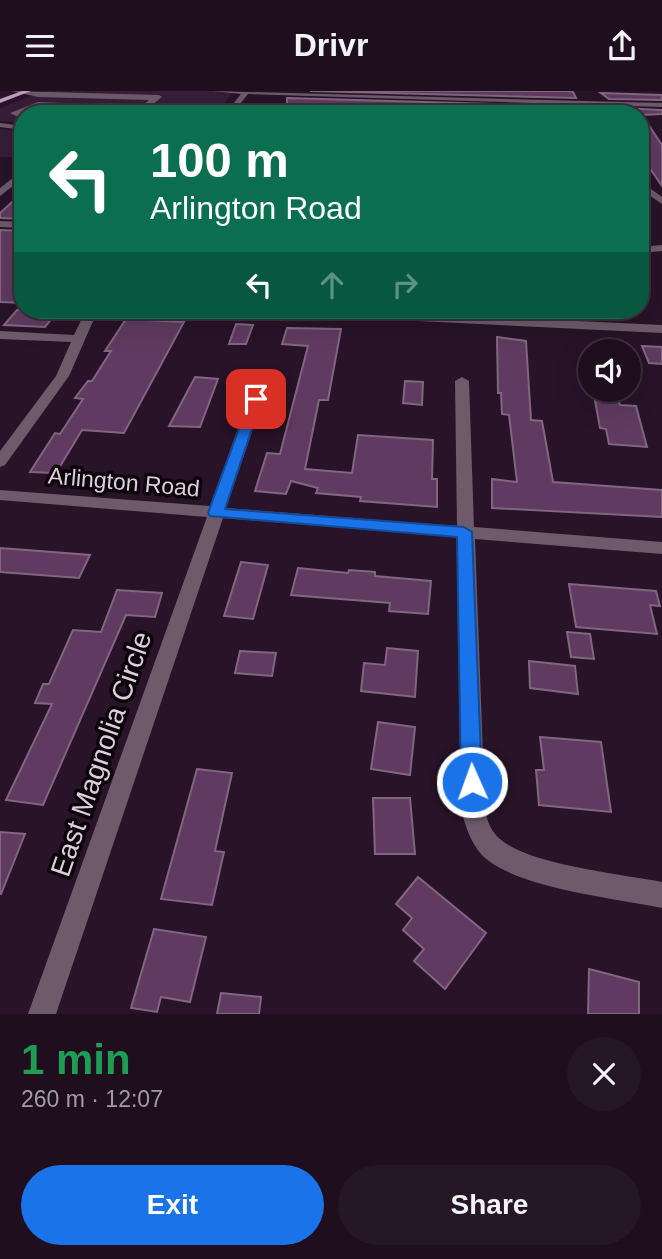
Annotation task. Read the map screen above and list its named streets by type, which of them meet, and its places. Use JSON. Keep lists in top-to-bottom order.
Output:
{
  "streets": {
    "street": ["Arlington Road", "East Magnolia Circle"]
  },
  "crossings": [
    ["Arlington Road", "East Magnolia Circle"]
  ],
  "page": {
    "header": "Drivr",
    "turn": ["100 m", "Arlington Road"],
    "heading": ["1 min", "260 m · 12:07"],
    "buttons": ["Exit", "Share"]
  }
}
